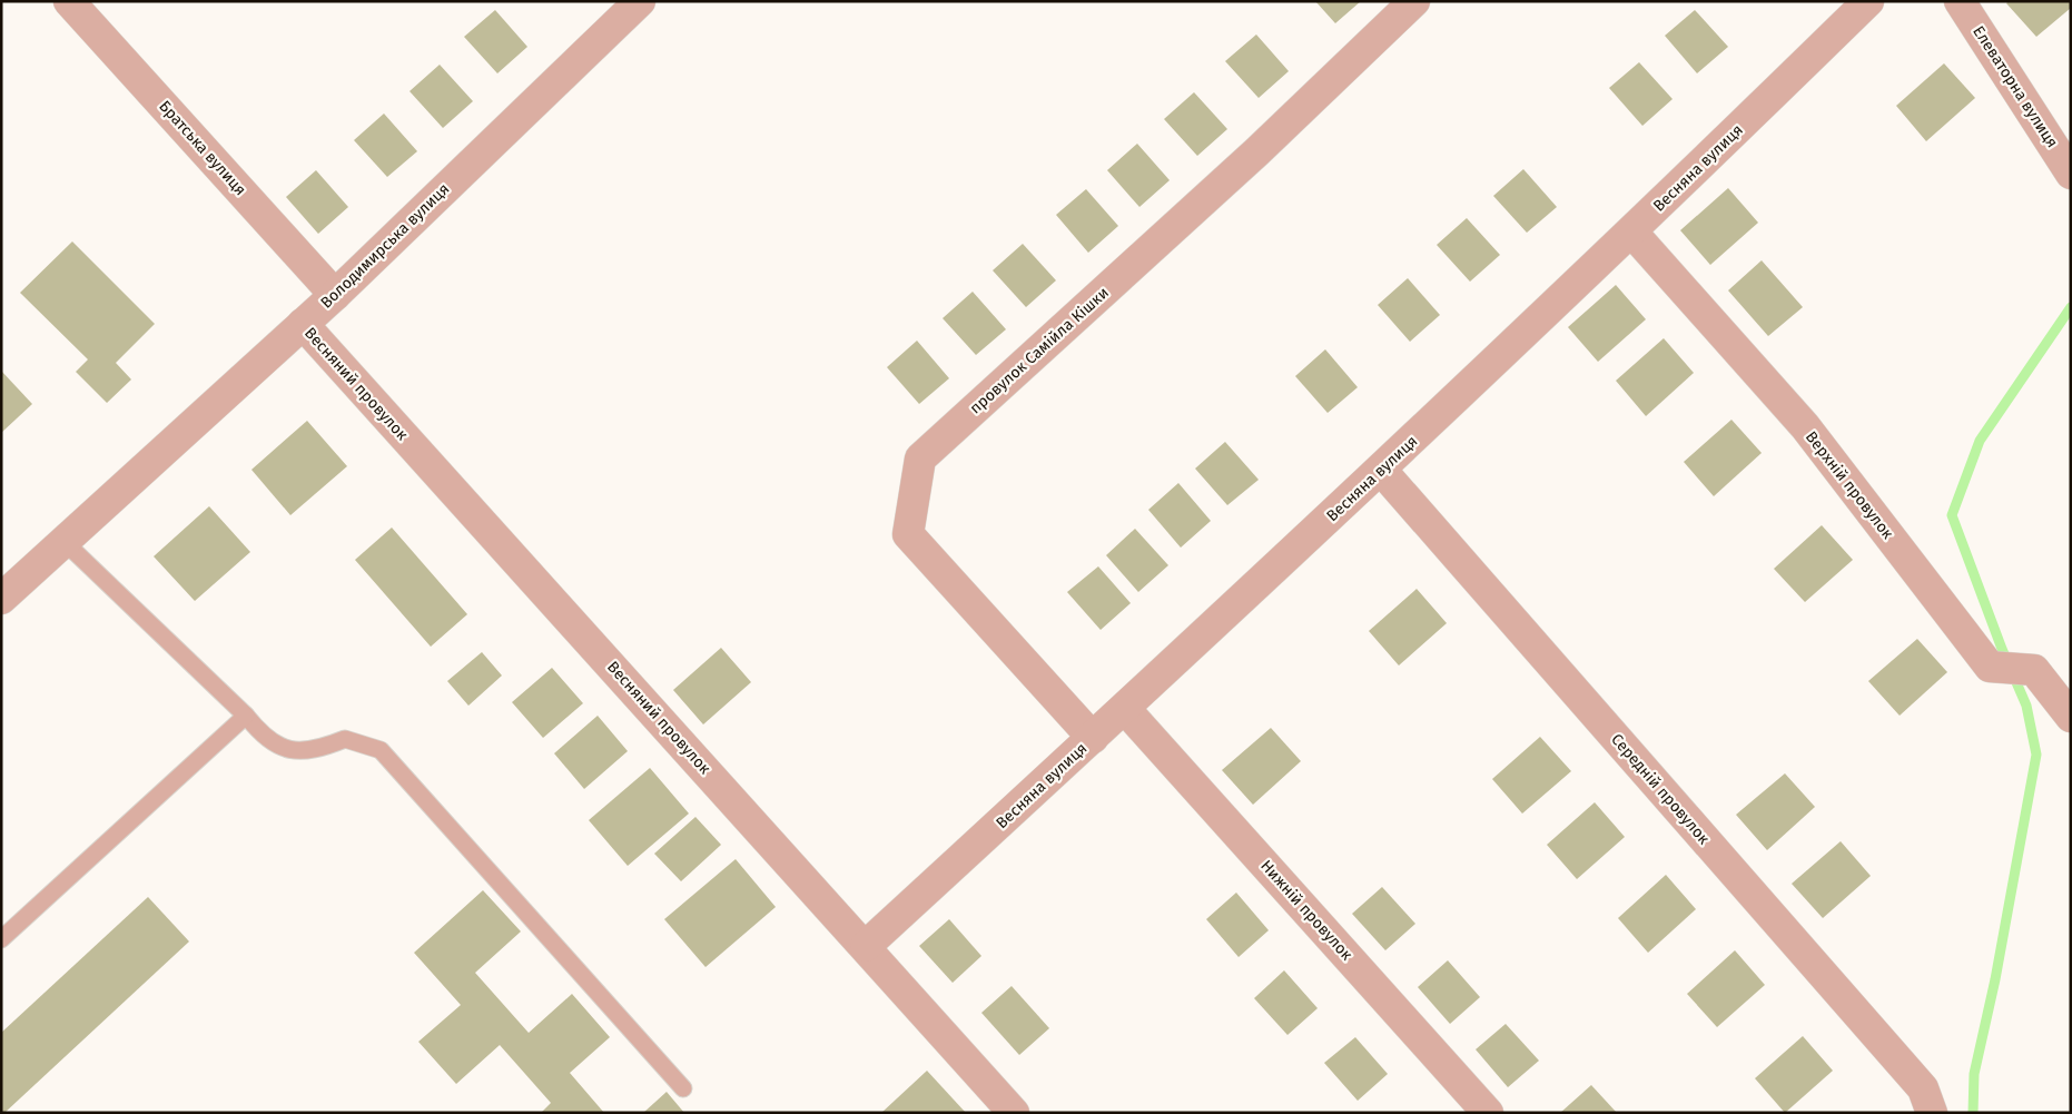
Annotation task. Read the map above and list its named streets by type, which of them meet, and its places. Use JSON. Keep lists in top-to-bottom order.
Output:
{
  "streets": {
    "street": [
      "Елеваторна вулиця",
      "Братська вулиця",
      "Весняна вулиця",
      "Володимирська вулиця",
      "провулок Самійла Кішки",
      "Весняний провулок",
      "Верхній провулок",
      "Середній провулок",
      "Нижній провулок"
    ]
  },
  "crossings": [
    ["Братська вулиця", "Володимирська вулиця"],
    ["Весняна вулиця", "провулок Самійла Кішки"],
    ["Весняна вулиця", "Весняний провулок"],
    ["Весняна вулиця", "Верхній провулок"],
    ["Весняна вулиця", "Середній провулок"],
    ["Весняна вулиця", "Нижній провулок"],
    ["Володимирська вулиця", "Весняний провулок"]
  ]
}
